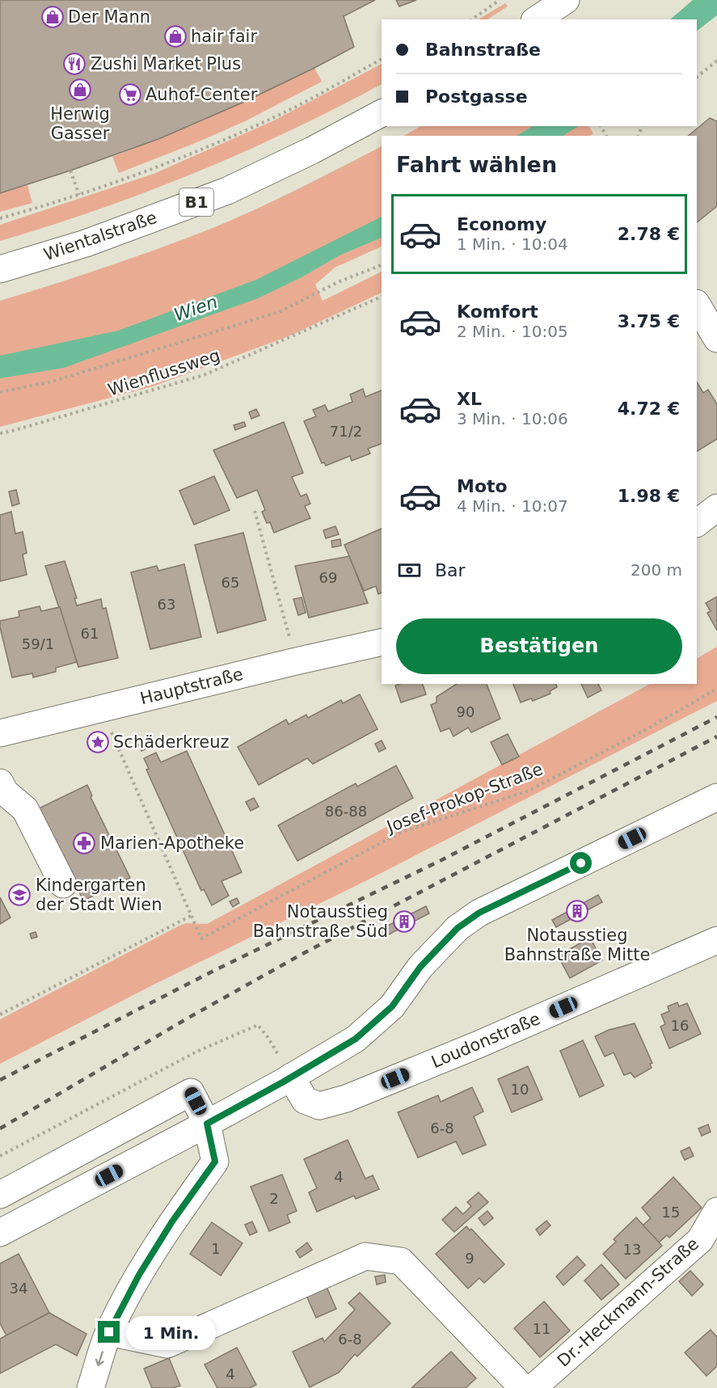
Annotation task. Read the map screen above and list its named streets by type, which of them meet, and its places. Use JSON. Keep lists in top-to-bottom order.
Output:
{
  "streets": {
    "street": [
      "B1",
      "Wientalstraße",
      "Hauptstraße",
      "Loudonstraße",
      "Dr.-Heckmann-Straße"
    ],
    "path": ["Wienflussweg", "Josef-Prokop-Straße"]
  },
  "water": ["Wien"],
  "places": {
    "shop": ["Der Mann", "hair fair", "Herwig Gasser"],
    "restaurant": ["Zushi Market Plus"],
    "supermarket": ["Auhof-Center"],
    "place": ["Schäderkreuz"],
    "pharmacy": ["Marien-Apotheke"],
    "school or university": ["Kindergarten der Stadt Wien"],
    "building": ["Notausstieg Bahnstraße Mitte", "Notausstieg Bahnstraße Süd"]
  },
  "house_numbers": [
    "71/2",
    "69",
    "65",
    "63",
    "61",
    "59/1",
    "90",
    "86-88",
    "16",
    "10",
    "6-8",
    "4",
    "2",
    "15",
    "1",
    "13",
    "9",
    "34",
    "11",
    "6-8",
    "4"
  ],
  "page": {
    "banner": ["Bahnstraße", "Postgasse"],
    "heading": "Fahrt wählen",
    "list": [
      {
        "name": "Economy",
        "note": "1 Min. · 10:04",
        "value": "2.78 €"
      },
      {
        "name": "Komfort",
        "note": "2 Min. · 10:05",
        "value": "3.75 €"
      },
      {
        "name": "XL",
        "note": "3 Min. · 10:06",
        "value": "4.72 €"
      },
      {
        "name": "Moto",
        "note": "4 Min. · 10:07",
        "value": "1.98 €"
      }
    ],
    "pay": ["Bar", "200 m"],
    "buttons": "Bestätigen",
    "bubble": "1 Min."
  }
}
